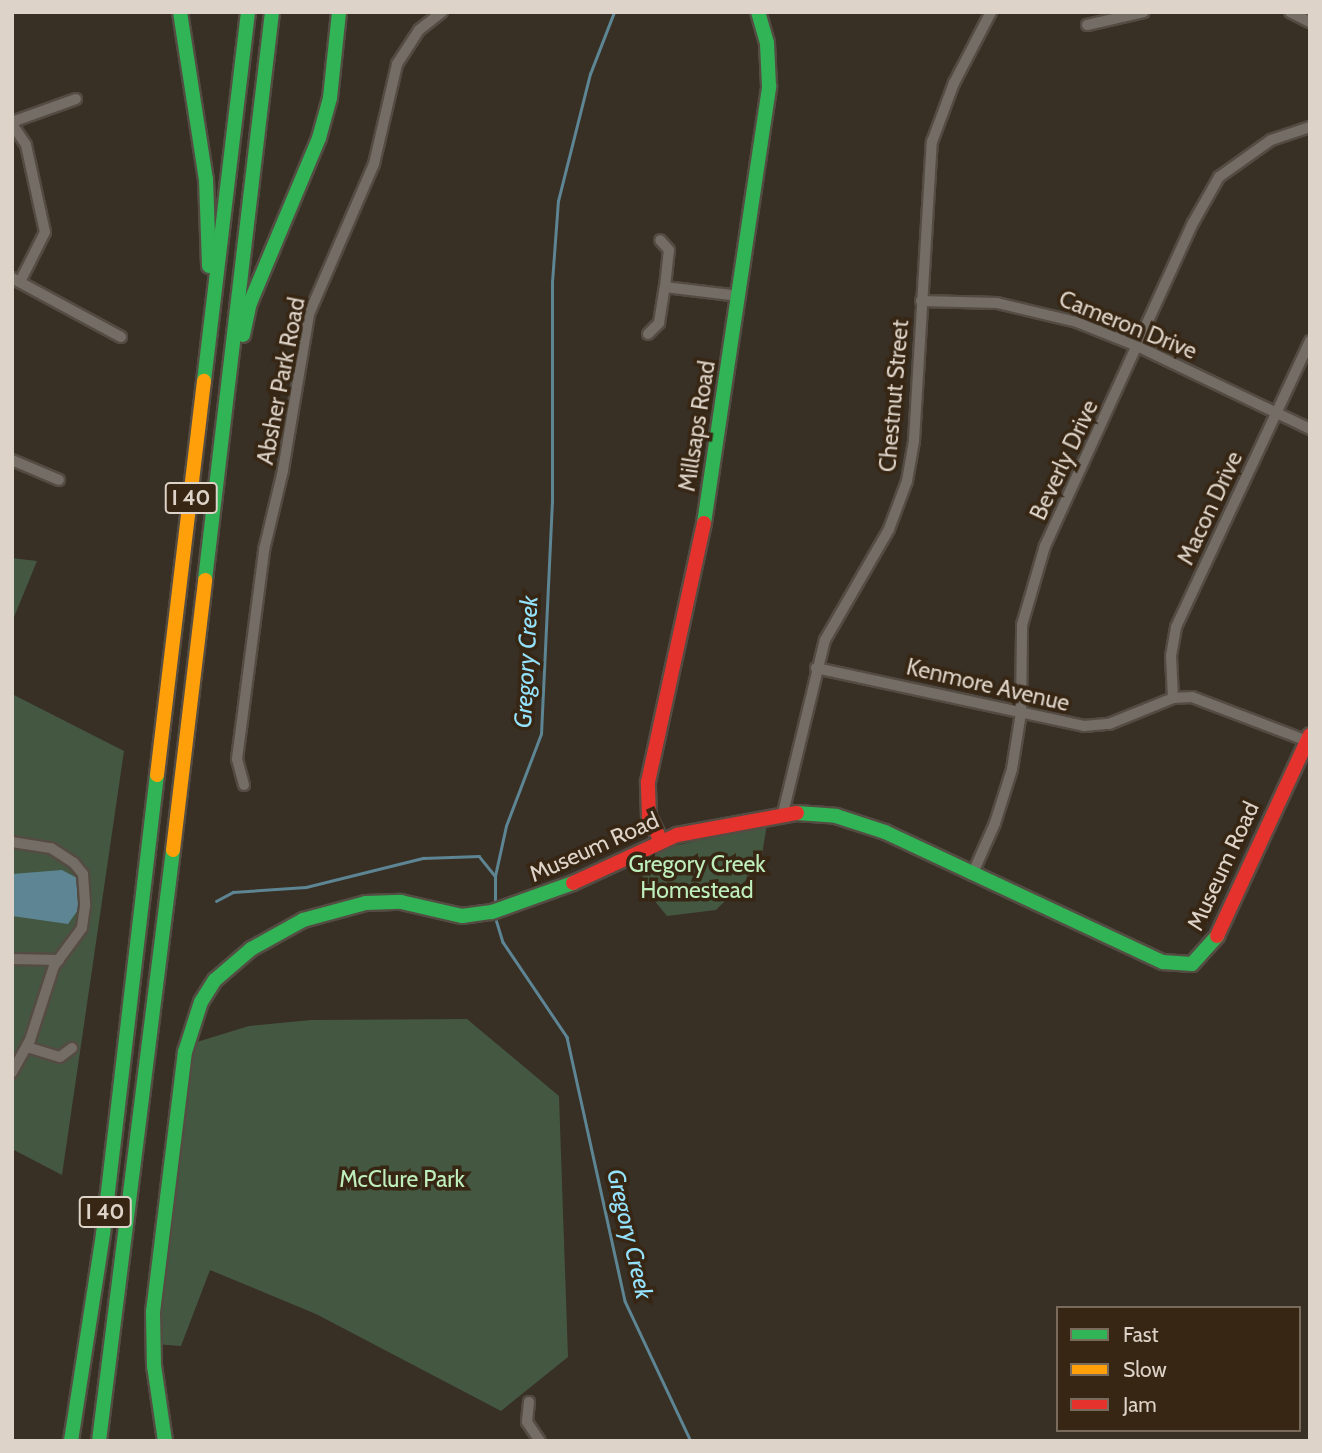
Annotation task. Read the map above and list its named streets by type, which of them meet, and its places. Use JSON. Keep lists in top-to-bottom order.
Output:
{
  "streets": {
    "main road": ["Millsaps Road", "I 40", "Museum Road"],
    "street": [
      "Cameron Drive",
      "Absher Park Road",
      "Chestnut Street",
      "Beverly Drive",
      "Macon Drive",
      "Kenmore Avenue"
    ]
  },
  "crossings": [
    ["Cameron Drive", "Chestnut Street"],
    ["Cameron Drive", "Beverly Drive"],
    ["Cameron Drive", "Macon Drive"],
    ["Chestnut Street", "Kenmore Avenue"],
    ["Chestnut Street", "Museum Road"],
    ["Millsaps Road", "Museum Road"],
    ["Beverly Drive", "Kenmore Avenue"],
    ["Beverly Drive", "Museum Road"],
    ["Macon Drive", "Kenmore Avenue"],
    ["Kenmore Avenue", "Museum Road"]
  ],
  "water": ["Gregory Creek"],
  "parks": ["Gregory Creek Homestead", "McClure Park"],
  "legend": ["Fast", "Slow", "Jam"]
}
